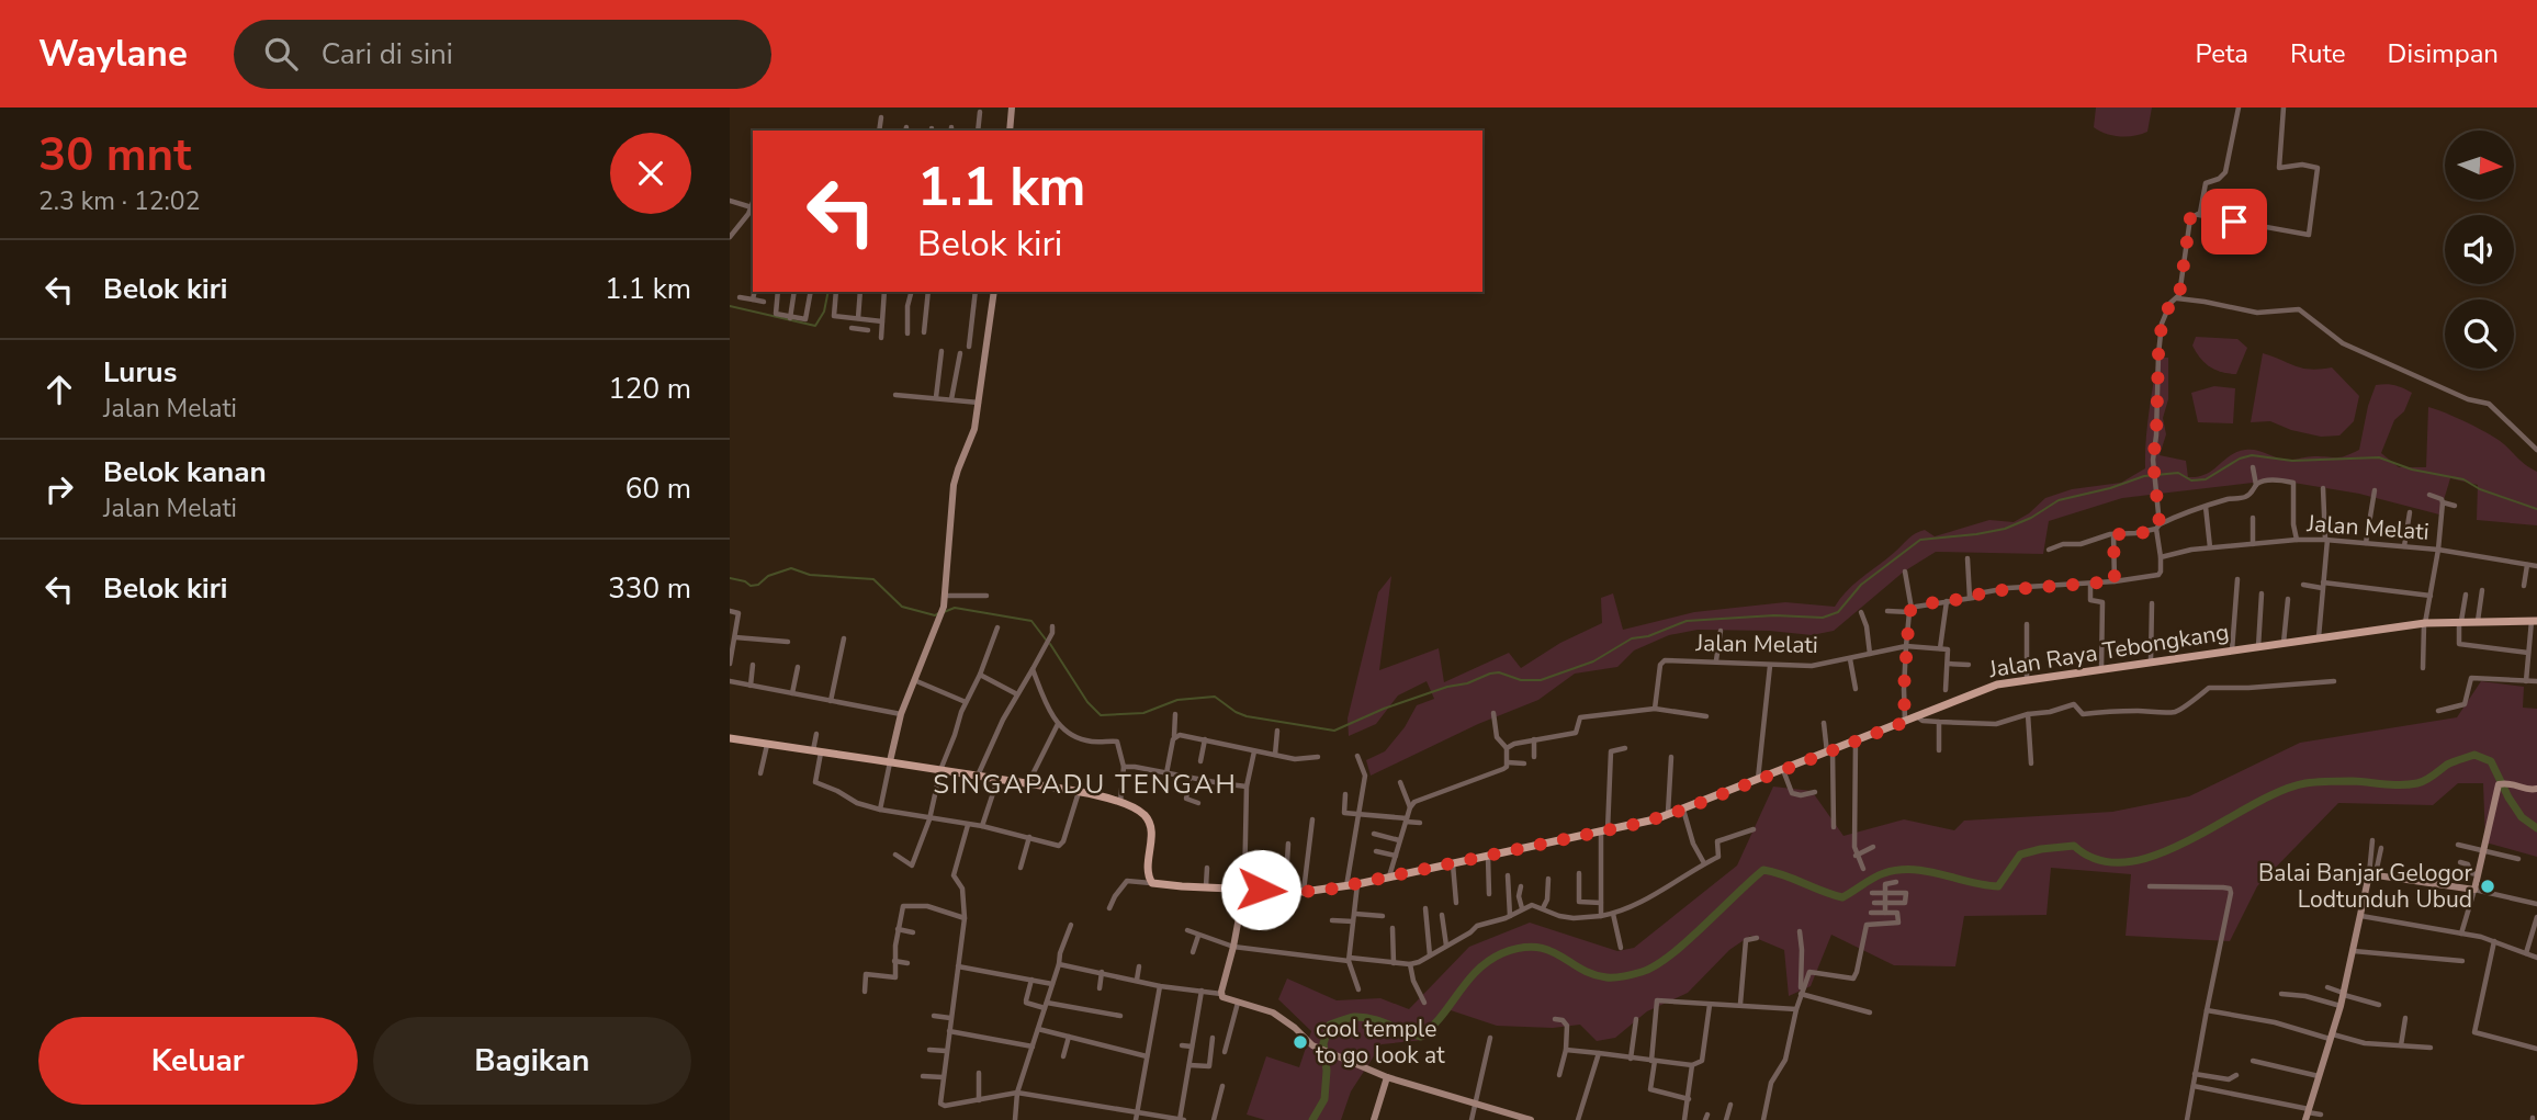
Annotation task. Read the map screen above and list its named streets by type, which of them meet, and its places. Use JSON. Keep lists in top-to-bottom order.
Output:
{
  "streets": {
    "main road": ["Jalan Raya Tebongkang"],
    "street": ["Jalan Melati"]
  },
  "districts": ["SINGAPADU TENGAH"],
  "places": ["Balai Banjar Gelogor Lodtunduh Ubud", "cool temple to go look at"],
  "north": "right",
  "page": {
    "header": "Waylane",
    "search": "Cari di sini",
    "nav": ["Peta", "Rute", "Disimpan"],
    "heading": ["30 mnt", "2.3 km · 12:02"],
    "turn": ["1.1 km", "Belok kiri"],
    "list": [
      {
        "name": "Belok kiri",
        "value": "1.1 km"
      },
      {
        "name": "Lurus",
        "note": "Jalan Melati",
        "value": "120 m"
      },
      {
        "name": "Belok kanan",
        "note": "Jalan Melati",
        "value": "60 m"
      },
      {
        "name": "Belok kiri",
        "value": "330 m"
      }
    ],
    "buttons": ["Keluar", "Bagikan"]
  }
}
